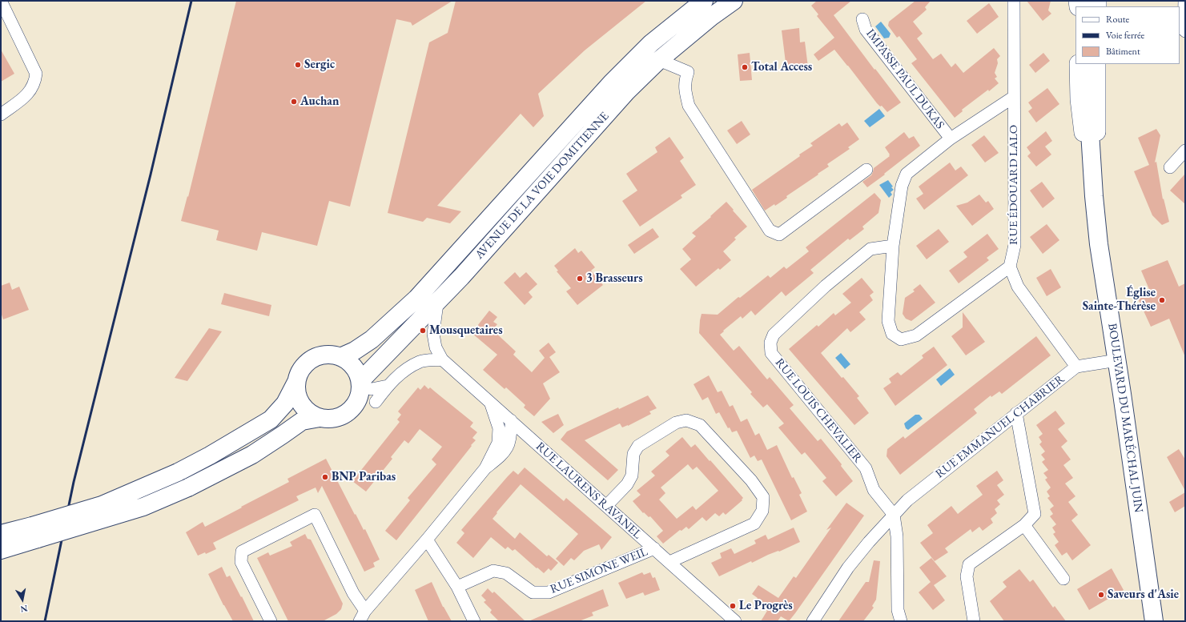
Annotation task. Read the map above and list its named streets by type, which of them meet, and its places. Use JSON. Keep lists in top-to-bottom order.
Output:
{
  "streets": {
    "main road": ["AVENUE DE LA VOIE DOMITIENNE", "BOULEVARD DU MARÉCHAL JUIN"],
    "street": [
      "IMPASSE PAUL DUKAS",
      "RUE ÉDOUARD LALO",
      "RUE LOUIS CHEVALIER",
      "RUE EMMANUEL CHABRIER",
      "RUE LAURENS RAVANEL",
      "RUE SIMONE WEIL"
    ]
  },
  "crossings": [
    ["AVENUE DE LA VOIE DOMITIENNE", "RUE LAURENS RAVANEL"],
    ["RUE LOUIS CHEVALIER", "RUE EMMANUEL CHABRIER"],
    ["BOULEVARD DU MARÉCHAL JUIN", "RUE EMMANUEL CHABRIER"],
    ["RUE LAURENS RAVANEL", "RUE SIMONE WEIL"]
  ],
  "places": [
    "Sergic",
    "Total Access",
    "Auchan",
    "3 Brasseurs",
    "Église Sainte-Thérèse",
    "Mousquetaires",
    "BNP Paribas",
    "Saveurs d'Asie",
    "Le Progrès"
  ],
  "legend": ["Route", "Voie ferrée", "Bâtiment"],
  "north": "bottom"
}
